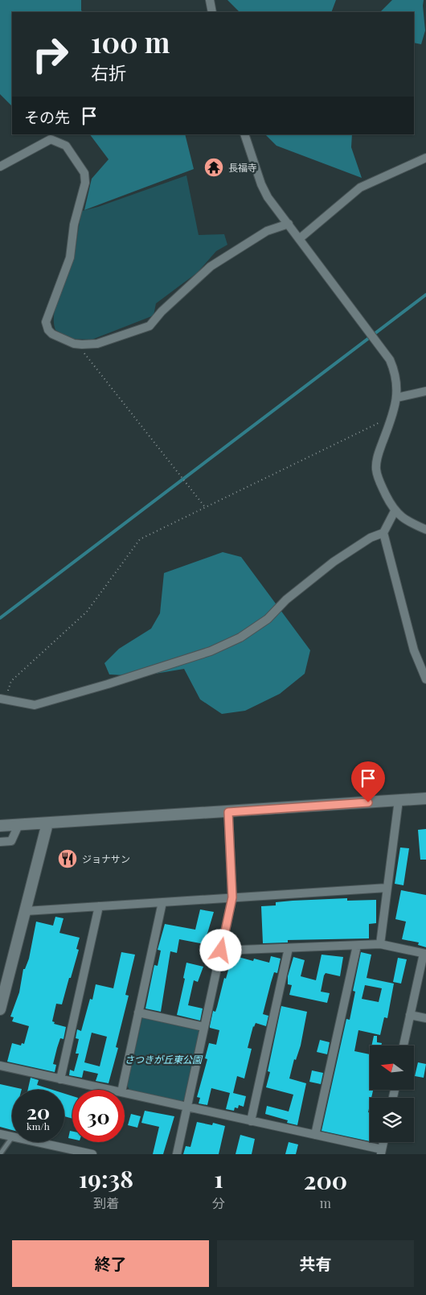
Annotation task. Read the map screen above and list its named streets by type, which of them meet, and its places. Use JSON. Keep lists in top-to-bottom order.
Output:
{
  "parks": ["さつきが丘東公園"],
  "places": {
    "temple": ["長福寺"],
    "restaurant": ["ジョナサン"]
  },
  "north": "left",
  "page": {
    "turn": ["100 m", "右折"],
    "then": "その先",
    "speed": "20 km/h",
    "limit": "30",
    "eta": [
      "19:38",
      "到着",
      "1",
      "分",
      "200",
      "m"
    ],
    "buttons": ["終了", "共有"]
  }
}
